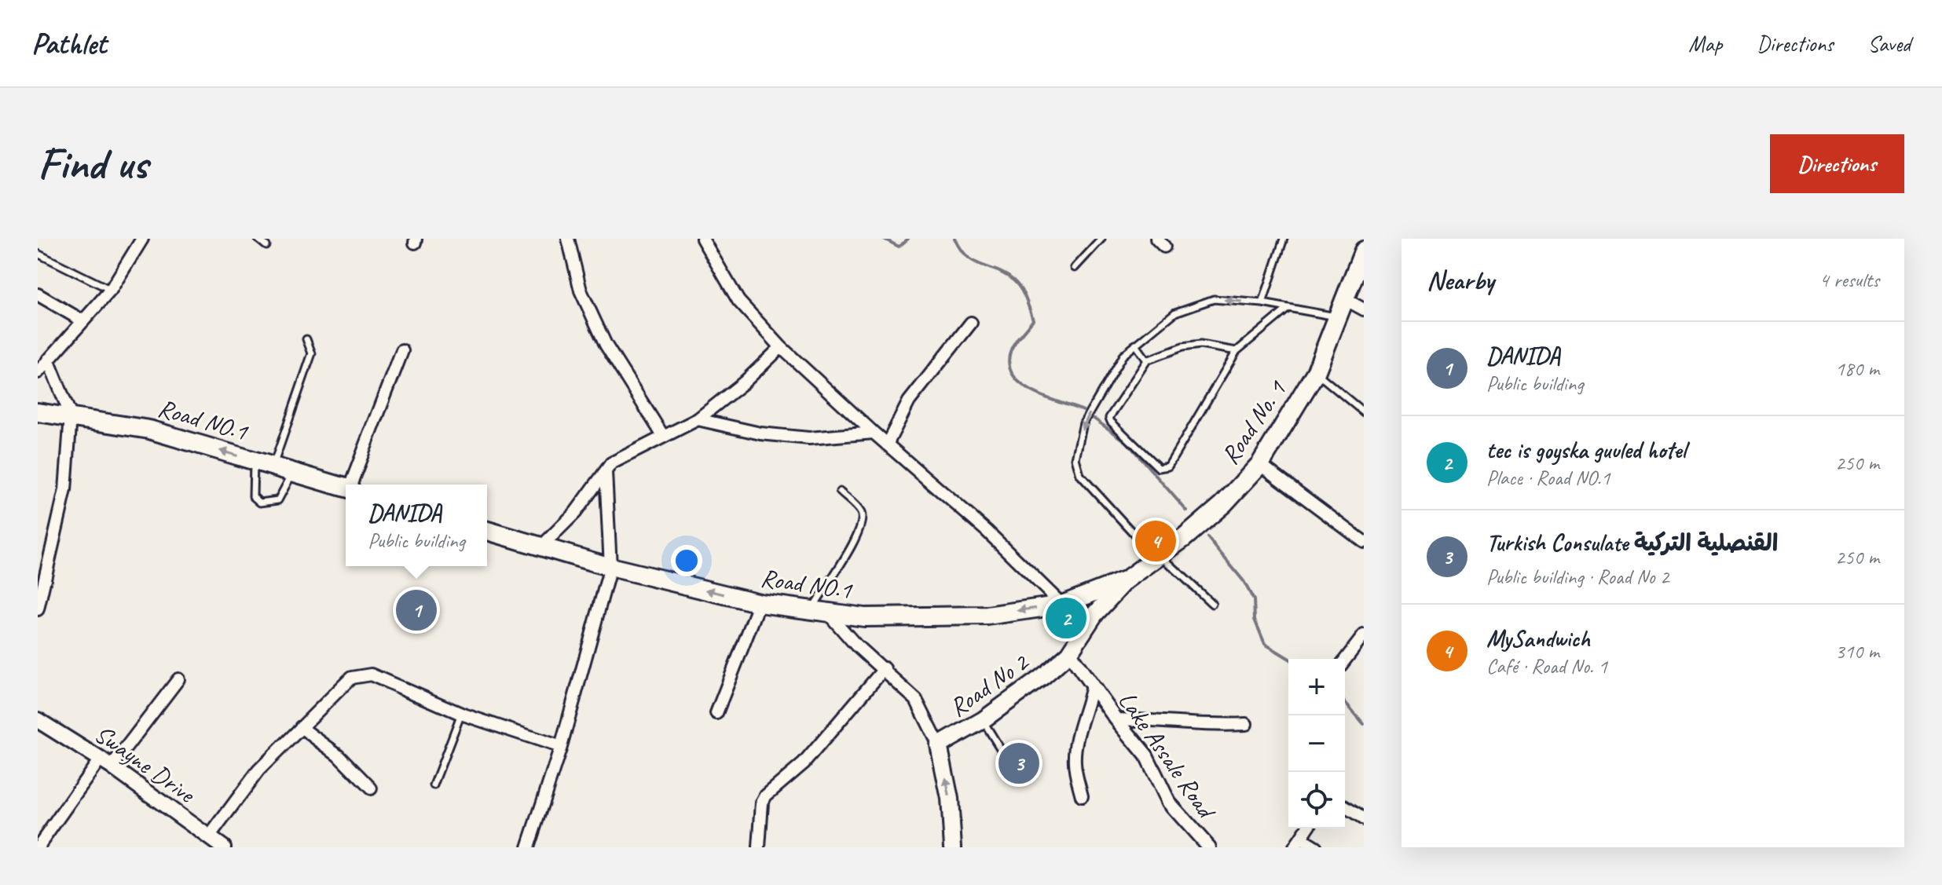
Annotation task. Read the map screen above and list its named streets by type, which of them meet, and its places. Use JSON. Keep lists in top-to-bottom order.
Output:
{
  "streets": {
    "highway": ["Road NO.1", "Road No. 1"],
    "main road": ["Road No 2", "Swayne Drive"],
    "street": ["Lake Assale Road"]
  },
  "crossings": [
    ["Road NO.1", "Road No. 1"],
    ["Road NO.1", "Road No 2"],
    ["Road No. 1", "Road No 2"],
    ["Road No 2", "Lake Assale Road"]
  ],
  "one_way": ["Road NO.1"],
  "page": {
    "header": "Pathlet",
    "nav": ["Map", "Directions", "Saved"],
    "buttons": "Directions",
    "title": "Find us",
    "heading": ["Nearby", "4 results"],
    "list": [
      {
        "mark": "1",
        "name": "DANIDA",
        "note": "Public building",
        "value": "180 m"
      },
      {
        "mark": "2",
        "name": "tec is goyska guuled hotel",
        "note": "Place · Road NO.1",
        "value": "250 m"
      },
      {
        "mark": "3",
        "name": "Turkish Consulate القنصلية التركية",
        "note": "Public building · Road No 2",
        "value": "250 m"
      },
      {
        "mark": "4",
        "name": "MySandwich",
        "note": "Café · Road No. 1",
        "value": "310 m"
      }
    ],
    "popup": ["DANIDA", "Public building"],
    "pins": [
      "4",
      "1",
      "2",
      "3"
    ],
    "map_buttons": ["+", "−"]
  }
}
